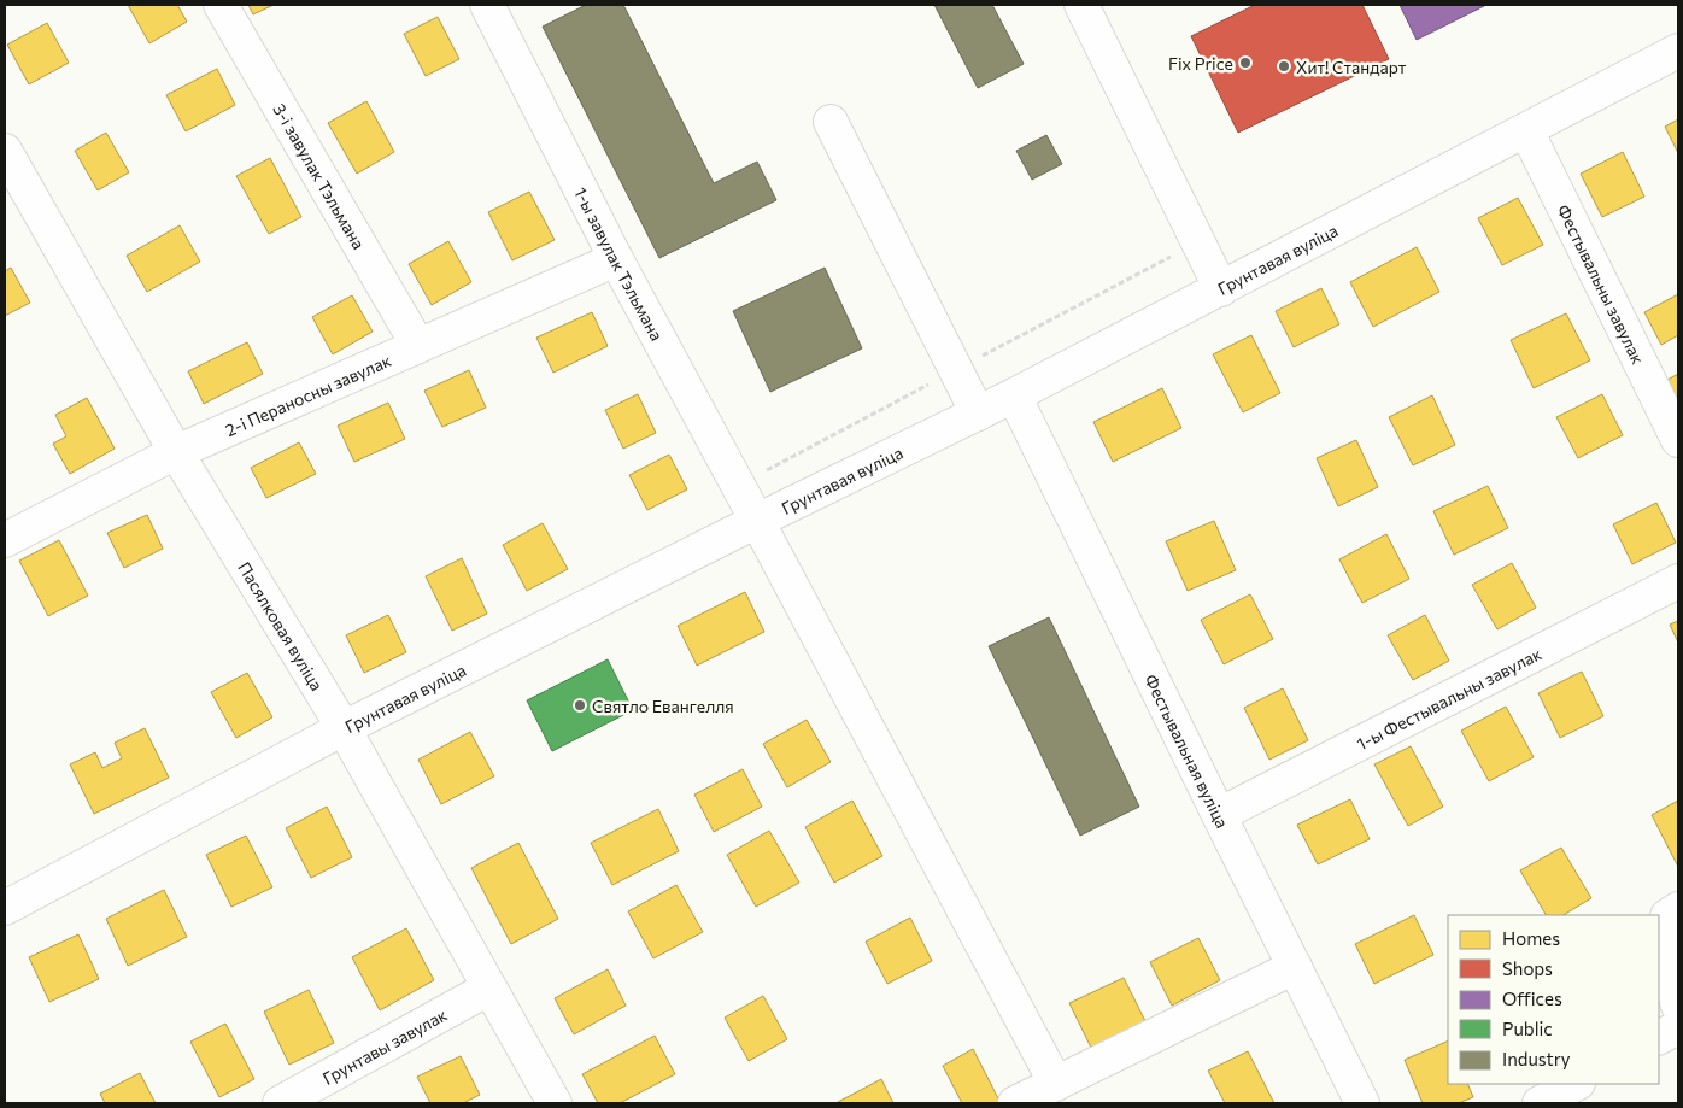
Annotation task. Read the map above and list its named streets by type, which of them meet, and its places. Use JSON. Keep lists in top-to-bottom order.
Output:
{
  "streets": {
    "street": [
      "3-і завулак Тэльмана",
      "Грунтавая вуліца",
      "1-ы завулак Тэльмана",
      "Фестывальны завулак",
      "2-і Пераносны завулак",
      "Пасялковая вуліца",
      "1-ы Фестывальны завулак",
      "Фестывальная вуліца",
      "Грунтавы завулак"
    ]
  },
  "crossings": [
    ["3-і завулак Тэльмана", "2-і Пераносны завулак"],
    ["Грунтавая вуліца", "1-ы завулак Тэльмана"],
    ["Грунтавая вуліца", "Фестывальны завулак"],
    ["Грунтавая вуліца", "Пасялковая вуліца"],
    ["Грунтавая вуліца", "Фестывальная вуліца"],
    ["1-ы завулак Тэльмана", "2-і Пераносны завулак"],
    ["2-і Пераносны завулак", "Пасялковая вуліца"],
    ["Пасялковая вуліца", "Грунтавы завулак"],
    ["1-ы Фестывальны завулак", "Фестывальная вуліца"]
  ],
  "places": ["Fix Price", "Хит! Стандарт", "Святло Евангелля"],
  "legend": [
    "Homes",
    "Shops",
    "Offices",
    "Public",
    "Industry"
  ]
}
